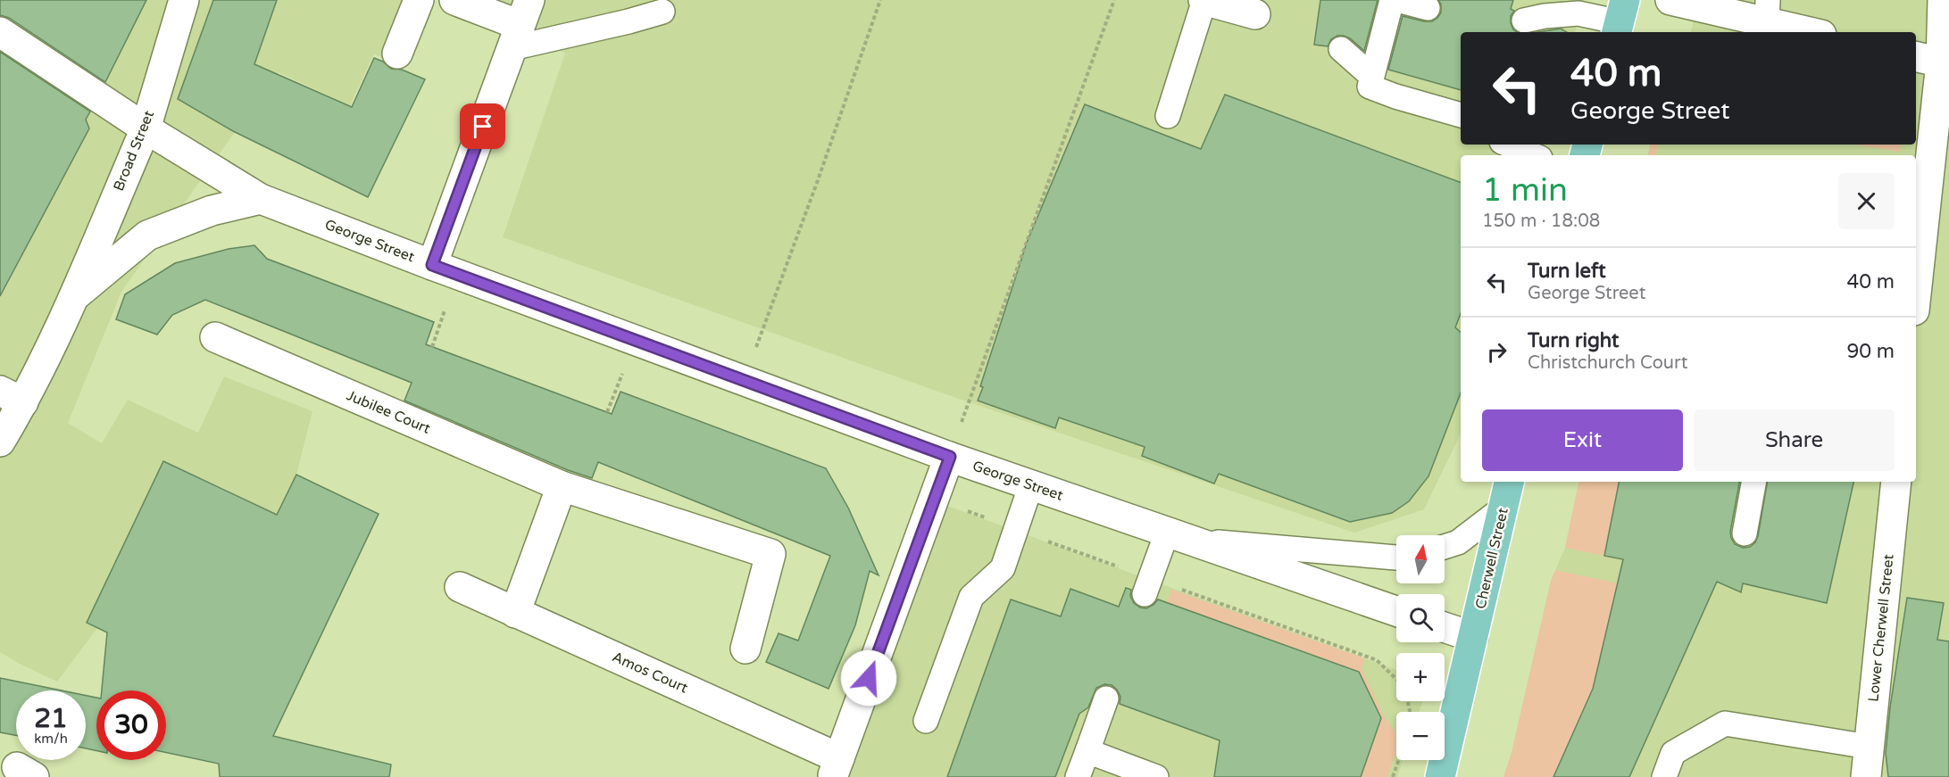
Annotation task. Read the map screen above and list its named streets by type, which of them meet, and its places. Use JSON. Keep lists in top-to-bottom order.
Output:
{
  "streets": {
    "main road": ["Cherwell Street"],
    "street": [
      "Broad Street",
      "George Street",
      "Jubilee Court",
      "Lower Cherwell Street",
      "Amos Court"
    ]
  },
  "crossings": [
    ["Broad Street", "George Street"]
  ],
  "north": "top",
  "page": {
    "turn": ["40 m", "George Street"],
    "heading": ["1 min", "150 m · 18:08"],
    "list": [
      {
        "name": "Turn left",
        "note": "George Street",
        "value": "40 m"
      },
      {
        "name": "Turn right",
        "note": "Christchurch Court",
        "value": "90 m"
      }
    ],
    "buttons": ["Exit", "Share"],
    "map_buttons": ["+", "−"],
    "speed": "21 km/h",
    "limit": "30"
  }
}
